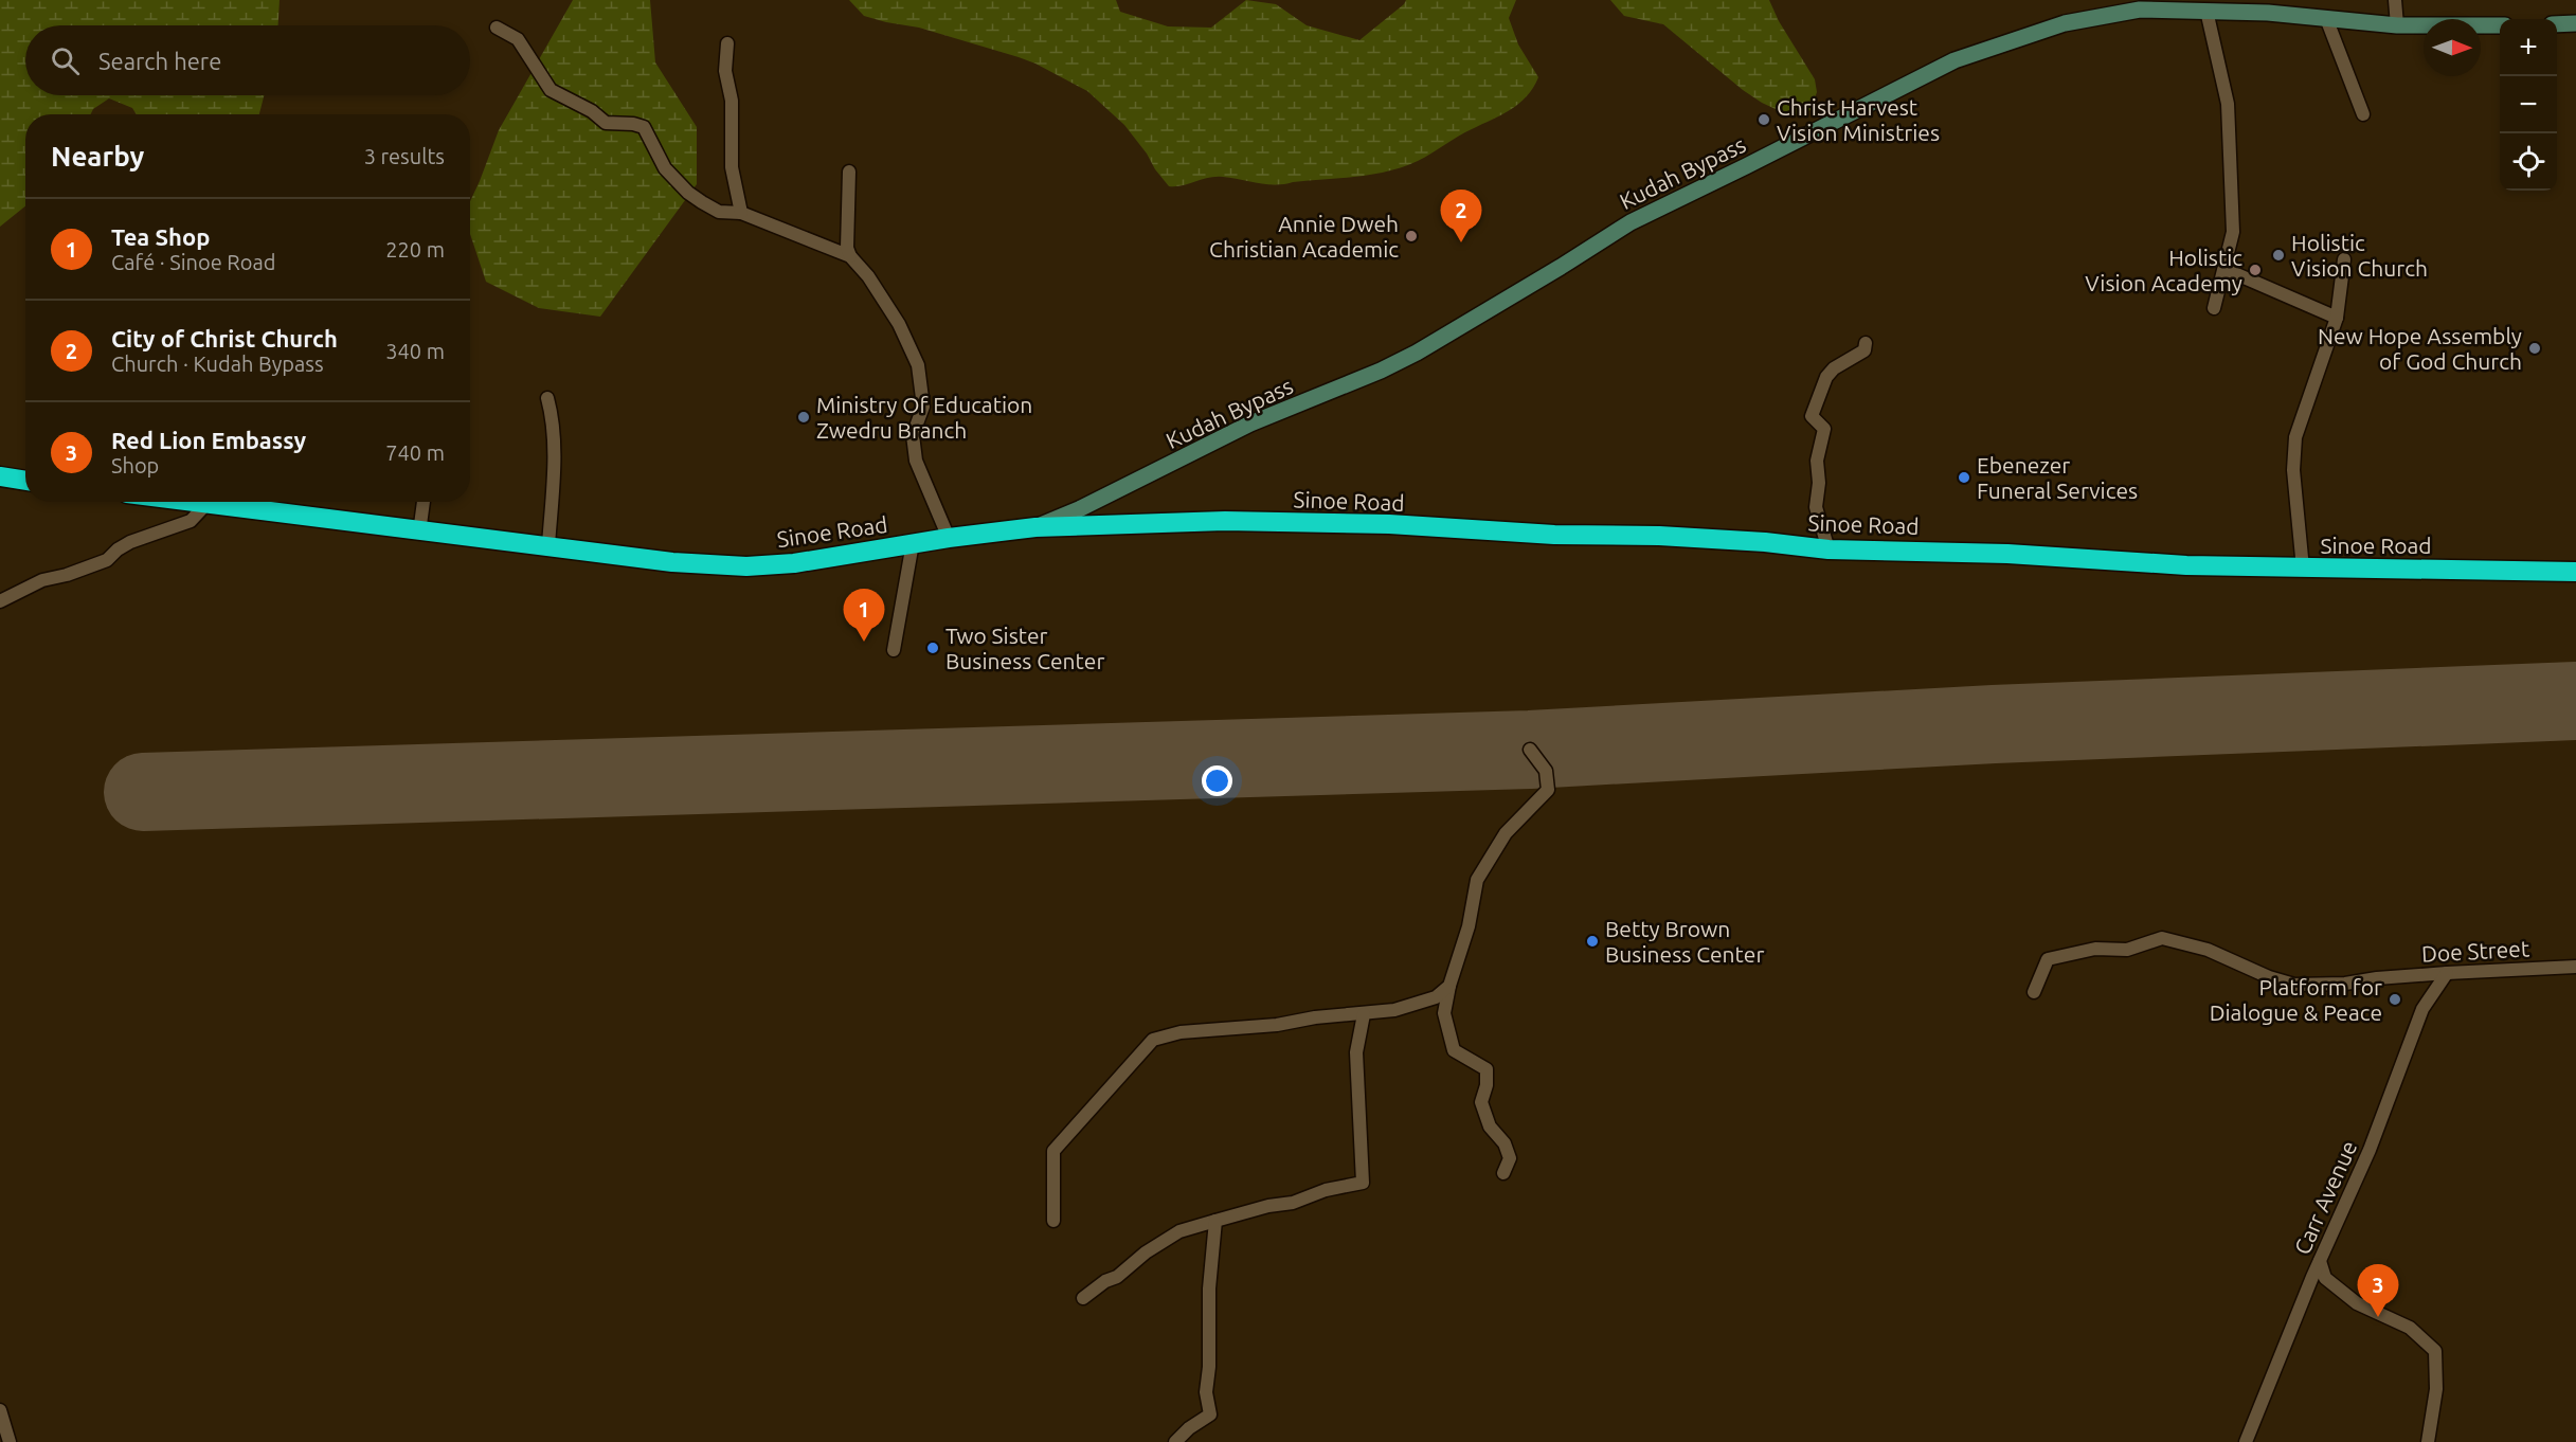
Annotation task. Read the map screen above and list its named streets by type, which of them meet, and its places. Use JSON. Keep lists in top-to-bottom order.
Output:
{
  "streets": {
    "highway": ["Sinoe Road"],
    "street": ["Kudah Bypass", "Doe Street", "Carr Avenue"]
  },
  "crossings": [
    ["Kudah Bypass", "Sinoe Road"],
    ["Doe Street", "Carr Avenue"]
  ],
  "places": [
    "Christ Harvest Vision Ministries",
    "Annie Dweh Christian Academic",
    "Holistic Vision Church",
    "Holistic Vision Academy",
    "New Hope Assembly of God Church",
    "Ministry Of Education Zwedru Branch",
    "Ebenezer Funeral Services",
    "Two Sister Business Center",
    "Betty Brown Business Center",
    "Platform for Dialogue & Peace"
  ],
  "north": "right",
  "page": {
    "map_buttons": ["+", "−"],
    "search": "Search here",
    "heading": ["Nearby", "3 results"],
    "pins": ["2", "1", "3"],
    "list": [
      {
        "mark": "1",
        "name": "Tea Shop",
        "note": "Café · Sinoe Road",
        "value": "220 m"
      },
      {
        "mark": "2",
        "name": "City of Christ Church",
        "note": "Church · Kudah Bypass",
        "value": "340 m"
      },
      {
        "mark": "3",
        "name": "Red Lion Embassy",
        "note": "Shop",
        "value": "740 m"
      }
    ]
  }
}
